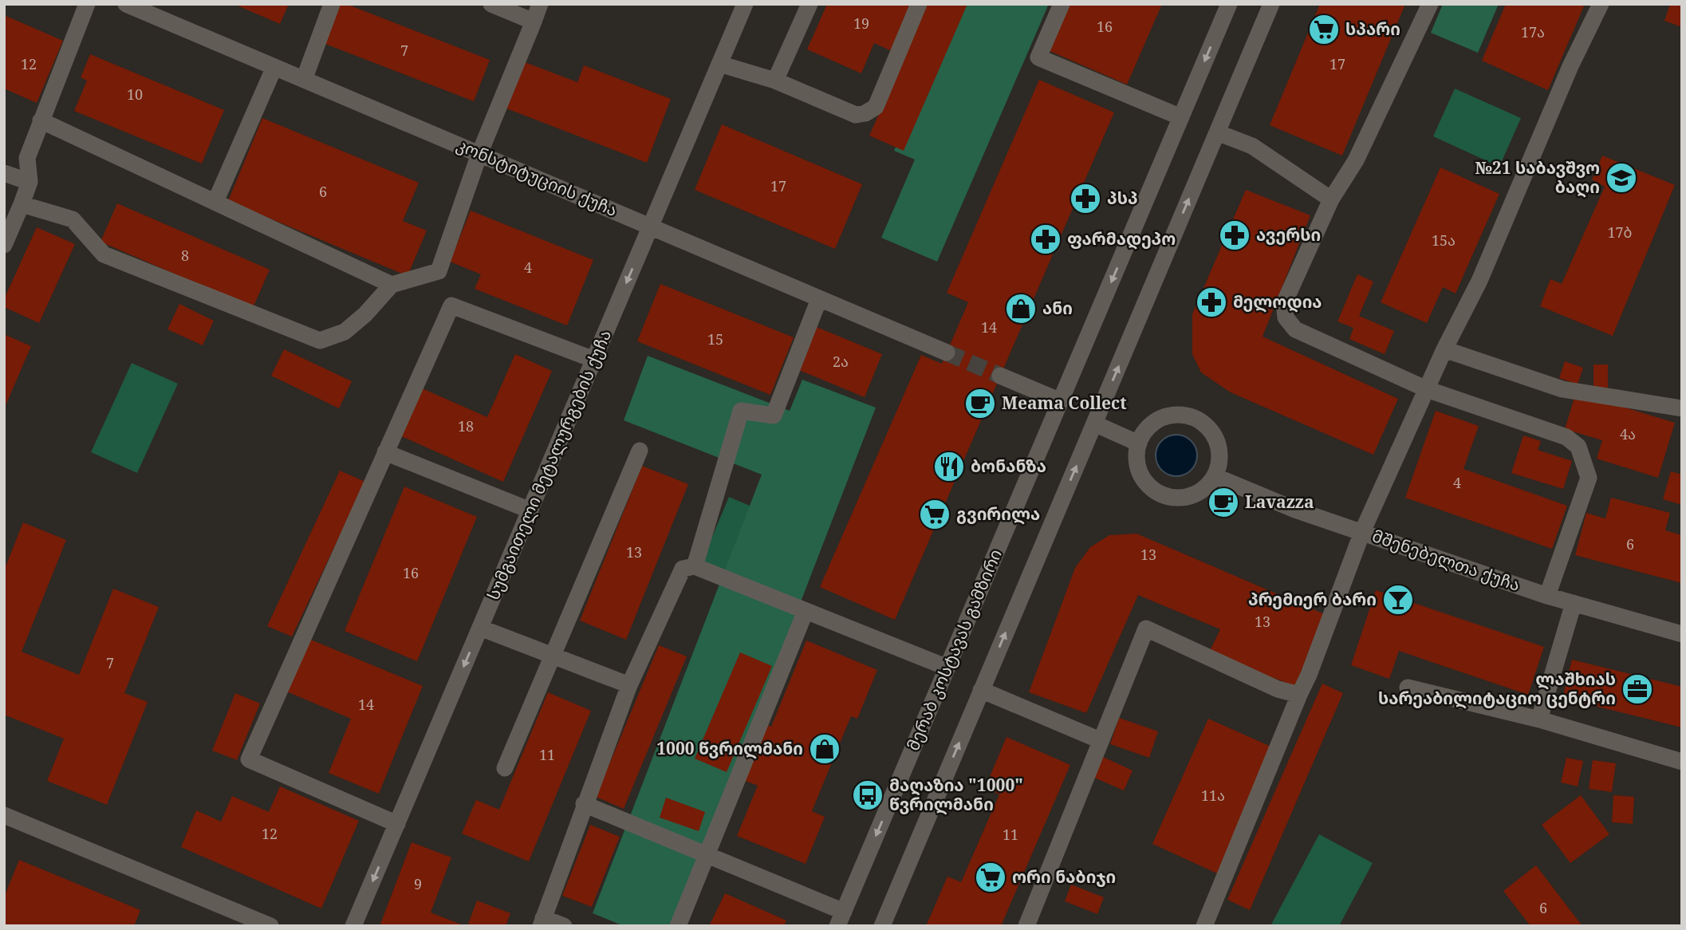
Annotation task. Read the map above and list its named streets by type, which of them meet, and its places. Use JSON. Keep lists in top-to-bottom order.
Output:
{
  "streets": {
    "street": [
      "კონსტიტუციის ქუჩა",
      "სუმგაითელი მეტალურგების ქუჩა",
      "მშენებელთა ქუჩა",
      "მერაბ კოსტავას გამზირი"
    ]
  },
  "crossings": [
    ["კონსტიტუციის ქუჩა", "სუმგაითელი მეტალურგების ქუჩა"]
  ],
  "one_way": ["სუმგაითელი მეტალურგების ქუჩა"],
  "places": {
    "supermarket": ["სპარი", "გვირილა", "ორი ნაბიჯი"],
    "school or university": ["№21 საბავშვო ბაღი"],
    "pharmacy": [
      "პსპ",
      "ავერსი",
      "ფარმადეპო",
      "მელოდია"
    ],
    "shop": ["ანი", "1000 წვრილმანი"],
    "cafe": ["Meama Collect", "Lavazza"],
    "restaurant": ["ბონანზა"],
    "bar": ["პრემიერ ბარი"],
    "office": ["ლაშხიას სარეაბილიტაციო ცენტრი"],
    "bus stop": ["მაღაზია \"1000\" წვრილმანი"]
  },
  "house_numbers": [
    "19",
    "16",
    "17ა",
    "7",
    "12",
    "17",
    "10",
    "17",
    "6",
    "17ბ",
    "15ა",
    "8",
    "4",
    "14",
    "15",
    "2ა",
    "18",
    "4ა",
    "4",
    "6",
    "13",
    "13",
    "16",
    "13",
    "7",
    "14",
    "11",
    "11ა",
    "12",
    "11",
    "9",
    "6"
  ]
}
